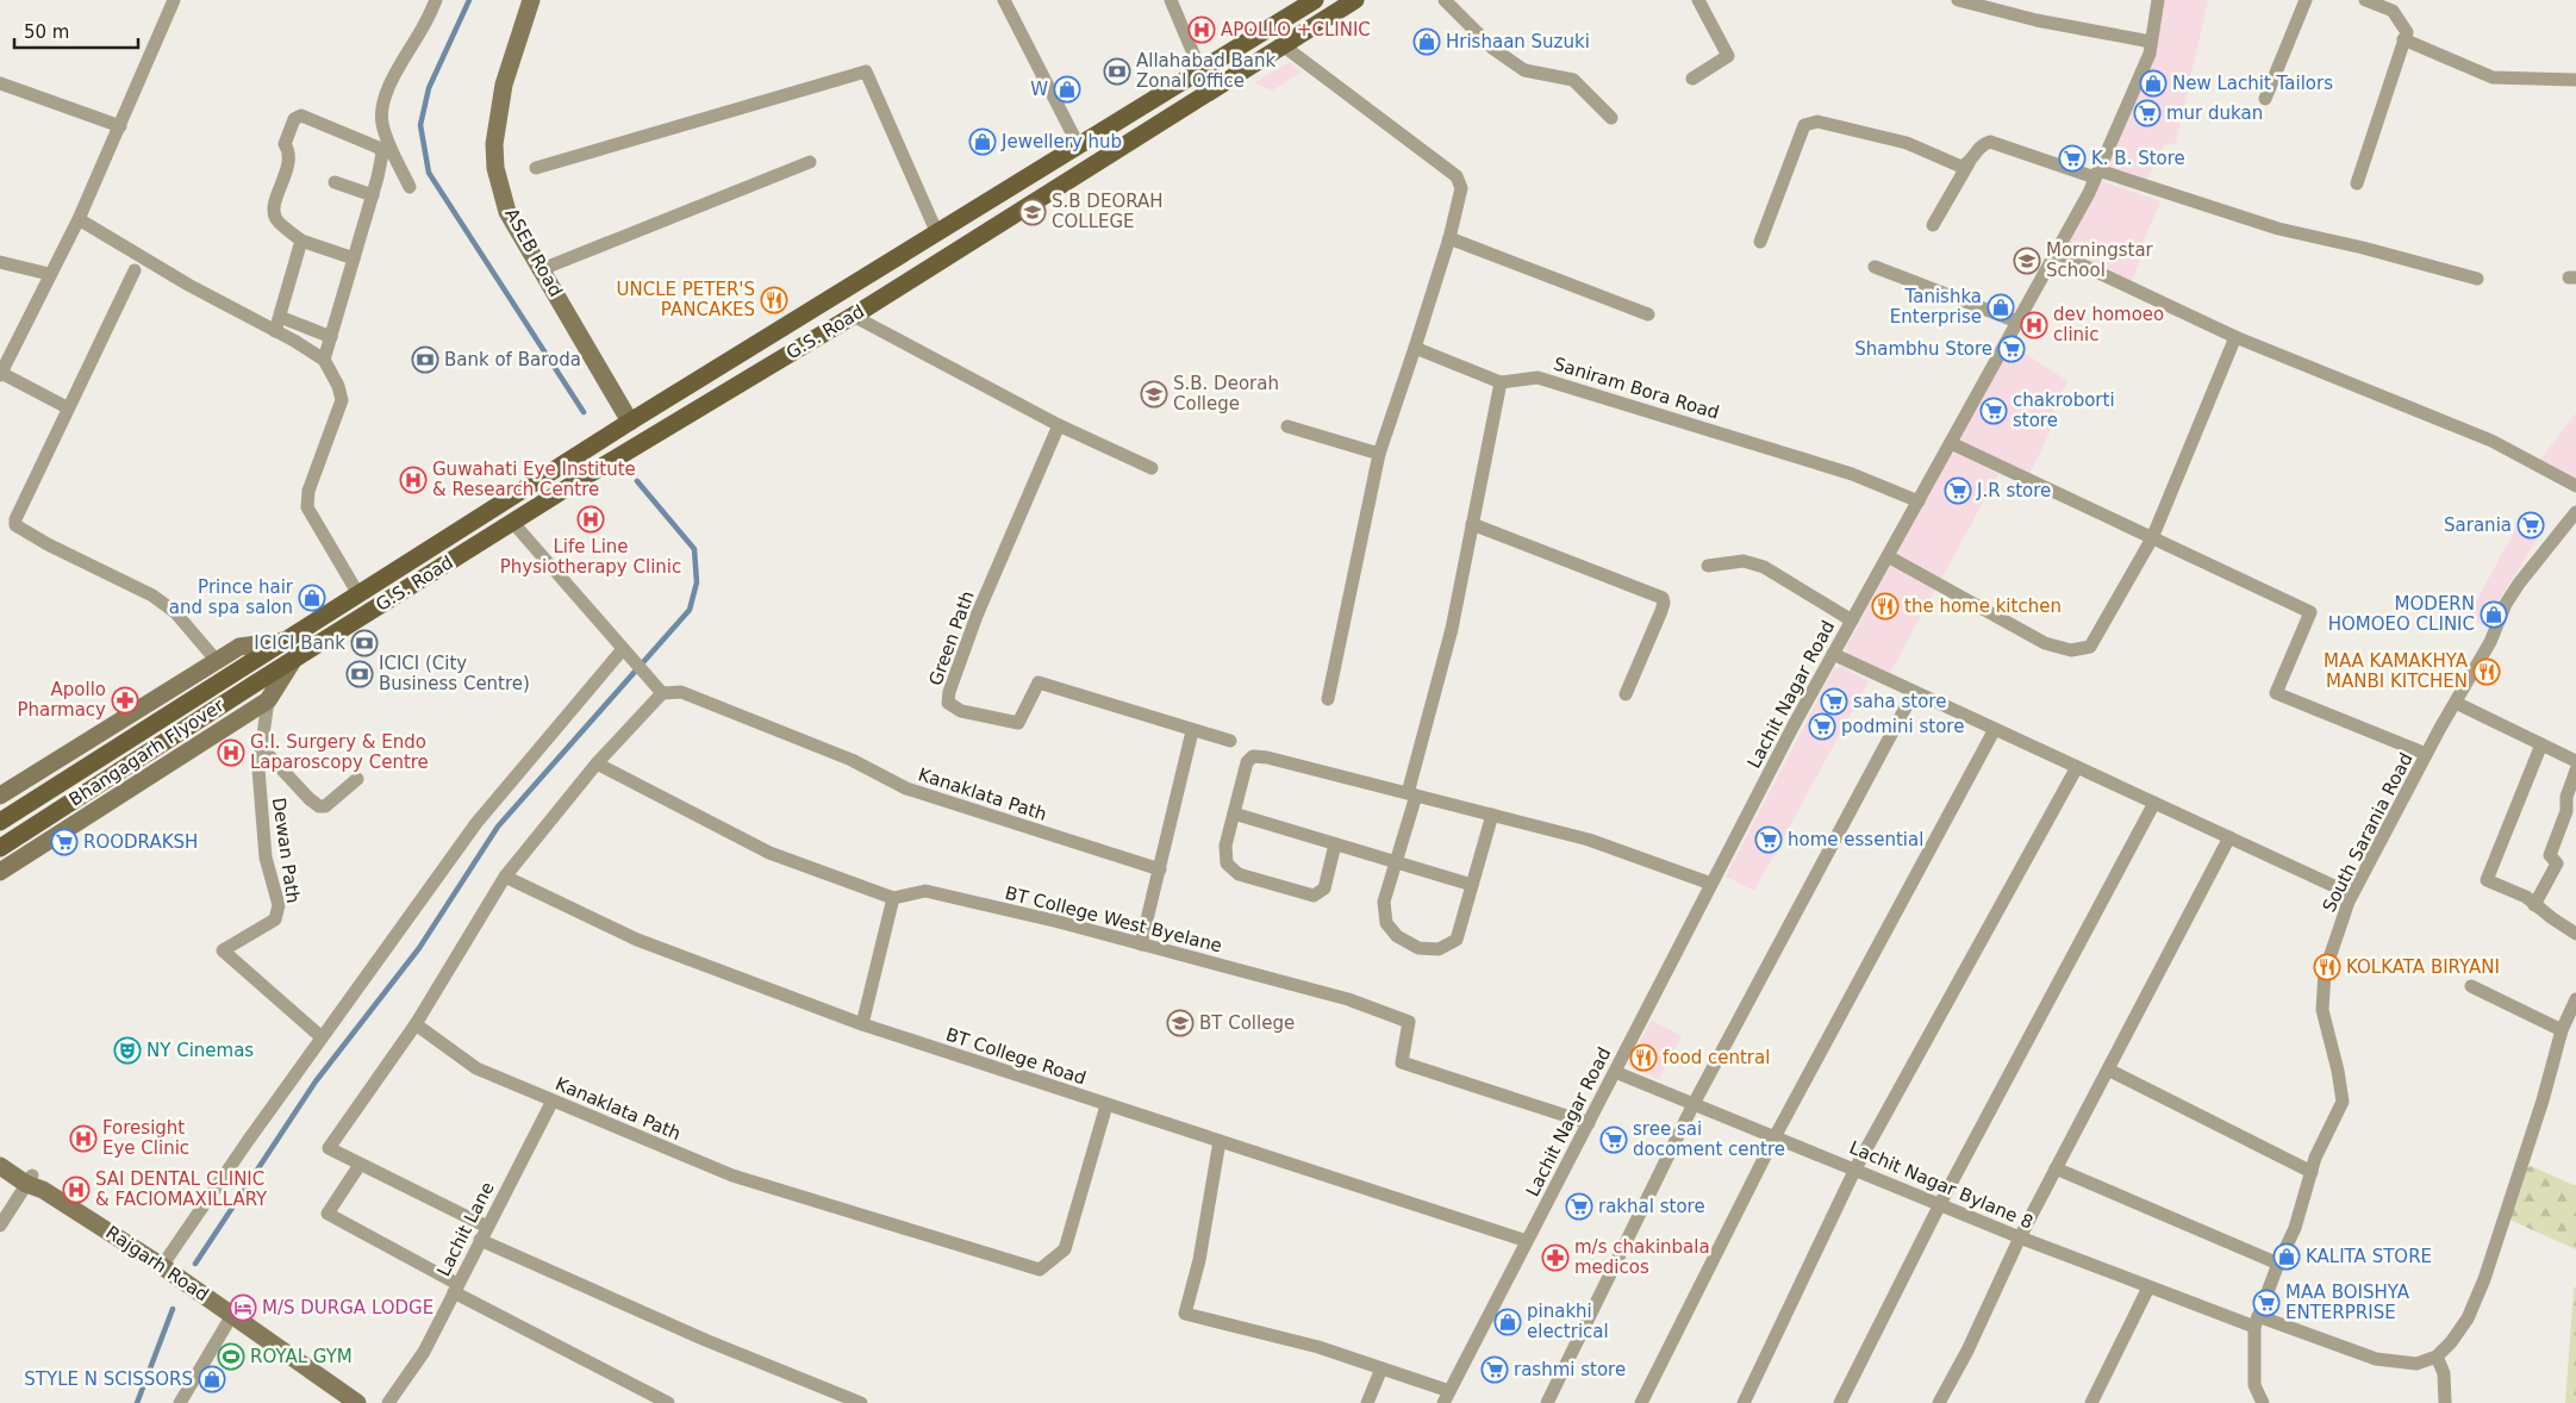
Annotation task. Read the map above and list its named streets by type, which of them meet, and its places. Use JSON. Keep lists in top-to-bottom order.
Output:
{
  "streets": {
    "main road": [
      "ASEB Road",
      "G.S. Road",
      "Bhangagarh Flyover",
      "Rajgarh Road"
    ],
    "street": [
      "Saniram Bora Road",
      "Green Path",
      "Lachit Nagar Road",
      "Kanaklata Path",
      "South Sarania Road",
      "Dewan Path",
      "BT College West Byelane",
      "BT College Road",
      "Lachit Nagar Bylane 8",
      "Lachit Lane"
    ]
  },
  "crossings": [
    ["ASEB Road", "G.S. Road"],
    ["G.S. Road", "Bhangagarh Flyover"],
    ["Saniram Bora Road", "Lachit Nagar Road"],
    ["Lachit Nagar Road", "BT College West Byelane"],
    ["Lachit Nagar Road", "BT College Road"],
    ["Lachit Nagar Road", "Lachit Nagar Bylane 8"],
    ["Kanaklata Path", "BT College Road"],
    ["Kanaklata Path", "Lachit Lane"],
    ["South Sarania Road", "Lachit Nagar Bylane 8"]
  ],
  "places": {
    "hospital": [
      "APOLLO +CLINIC",
      "dev homoeo clinic",
      "Guwahati Eye Institute & Research Centre",
      "Life Line Physiotherapy Clinic",
      "G.I. Surgery & Endo Laparoscopy Centre",
      "Foresight Eye Clinic",
      "SAI DENTAL CLINIC & FACIOMAXILLARY"
    ],
    "shop": [
      "Hrishaan Suzuki",
      "New Lachit Tailors",
      "W",
      "Jewellery hub",
      "Tanishka Enterprise",
      "Prince hair and spa salon",
      "MODERN HOMOEO CLINIC",
      "KALITA STORE",
      "pinakhi electrical",
      "STYLE N SCISSORS"
    ],
    "bank": [
      "Allahabad Bank Zonal Office",
      "Bank of Baroda",
      "ICICI Bank",
      "ICICI (City Business Centre)"
    ],
    "supermarket": [
      "mur dukan",
      "K. B. Store",
      "Shambhu Store",
      "chakroborti store",
      "J.R store",
      "Sarania",
      "saha store",
      "podmini store",
      "home essential",
      "ROODRAKSH",
      "sree sai docoment centre",
      "rakhal store",
      "MAA BOISHYA ENTERPRISE",
      "rashmi store"
    ],
    "school or university": [
      "S.B DEORAH COLLEGE",
      "Morningstar School",
      "S.B. Deorah College",
      "BT College"
    ],
    "restaurant": [
      "UNCLE PETER'S PANCAKES",
      "the home kitchen",
      "MAA KAMAKHYA MANBI KITCHEN",
      "KOLKATA BIRYANI",
      "food central"
    ],
    "pharmacy": ["Apollo Pharmacy", "m/s chakinbala medicos"],
    "theatre": ["NY Cinemas"],
    "hotel": ["M/S DURGA LODGE"],
    "sports": ["ROYAL GYM"]
  },
  "scale_bar": "50 m"
}
